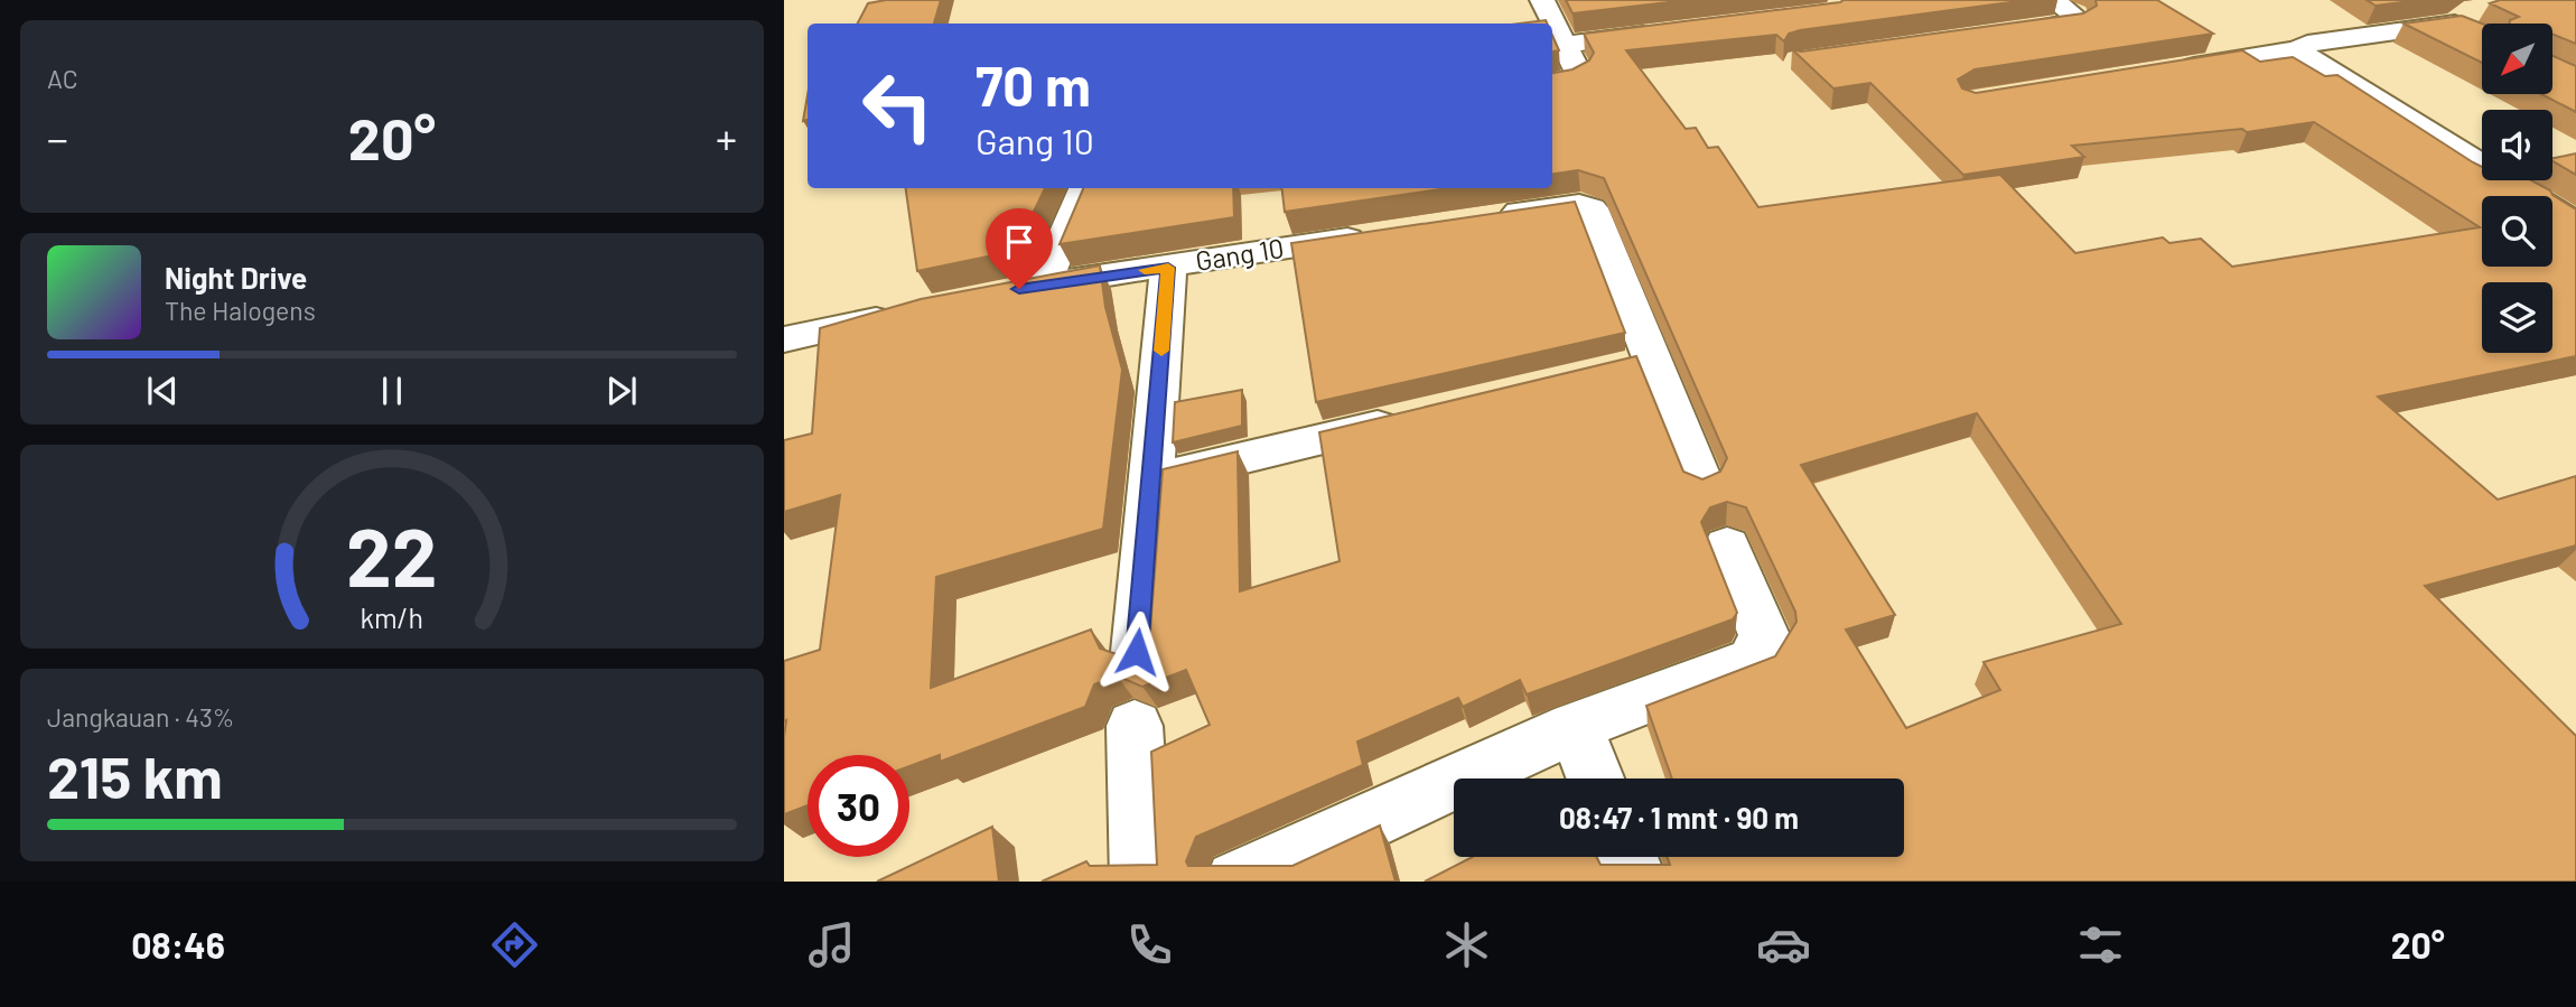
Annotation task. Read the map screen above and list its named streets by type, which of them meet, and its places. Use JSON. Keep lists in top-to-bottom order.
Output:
{
  "streets": {
    "street": ["Gang 10"]
  },
  "north": "bottom left",
  "page": {
    "tile": [
      "AC",
      ["Jangkauan · 43%", "215 km"]
    ],
    "turn": ["70 m", "Gang 10"],
    "heat": ["−", "20°", "+"],
    "song": ["Night Drive", "The Halogens"],
    "limit": "30",
    "trip": "08:47 · 1 mnt · 90 m",
    "tabs": ["08:46", "20°"],
    "gauge": ["22", "km/h"]
  }
}
